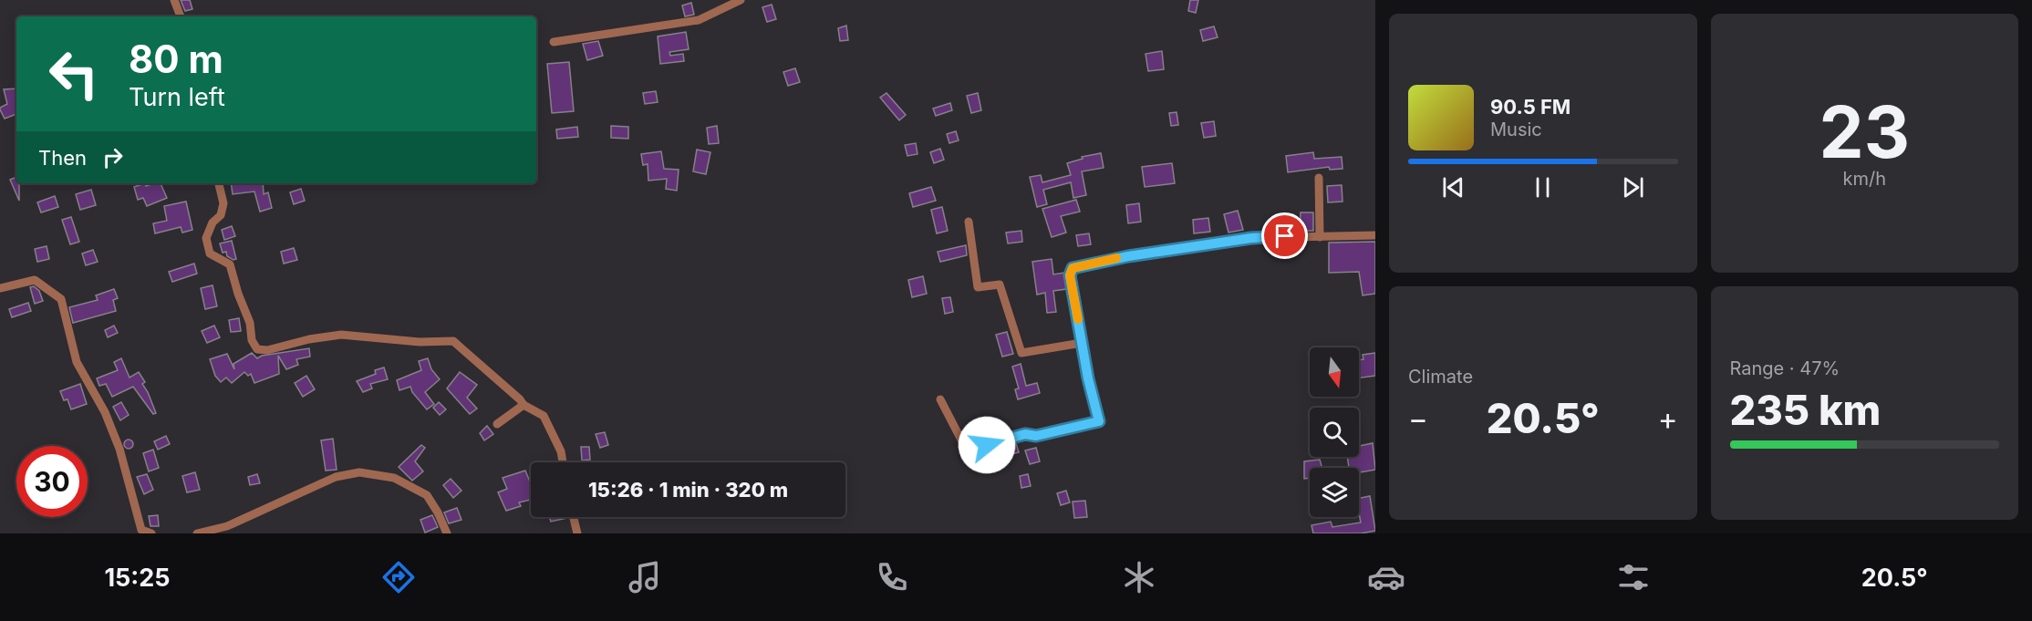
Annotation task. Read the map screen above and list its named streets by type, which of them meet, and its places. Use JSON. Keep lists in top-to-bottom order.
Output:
{
  "north": "bottom",
  "page": {
    "tile": [
      ["23", "km/h"],
      "Climate",
      ["Range · 47%", "235 km"]
    ],
    "turn": ["80 m", "Turn left"],
    "song": ["90.5 FM", "Music"],
    "then": "Then",
    "heat": ["−", "20.5°", "+"],
    "limit": "30",
    "trip": "15:26 · 1 min · 320 m",
    "tabs": ["15:25", "20.5°"]
  }
}
